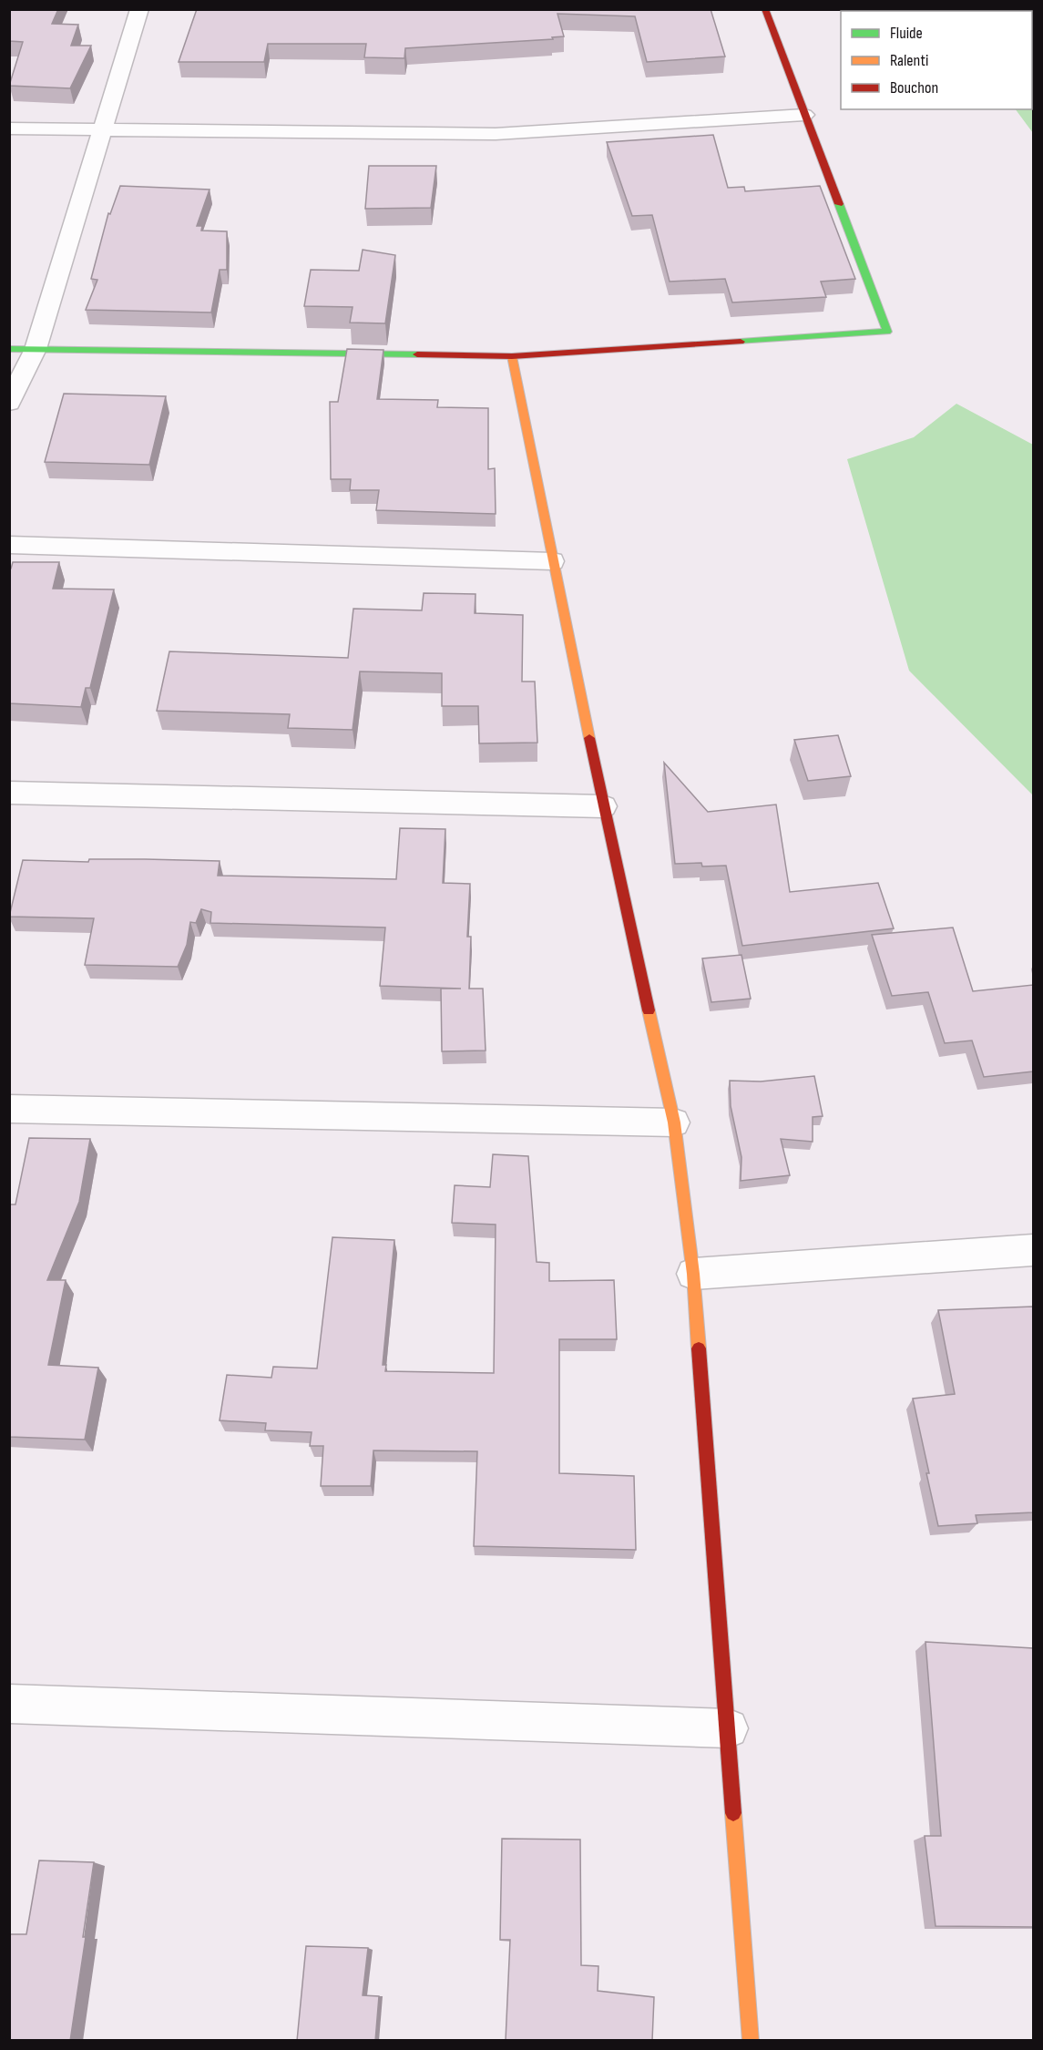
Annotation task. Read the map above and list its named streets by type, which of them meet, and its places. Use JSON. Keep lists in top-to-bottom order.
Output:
{
  "legend": ["Fluide", "Ralenti", "Bouchon"]
}
